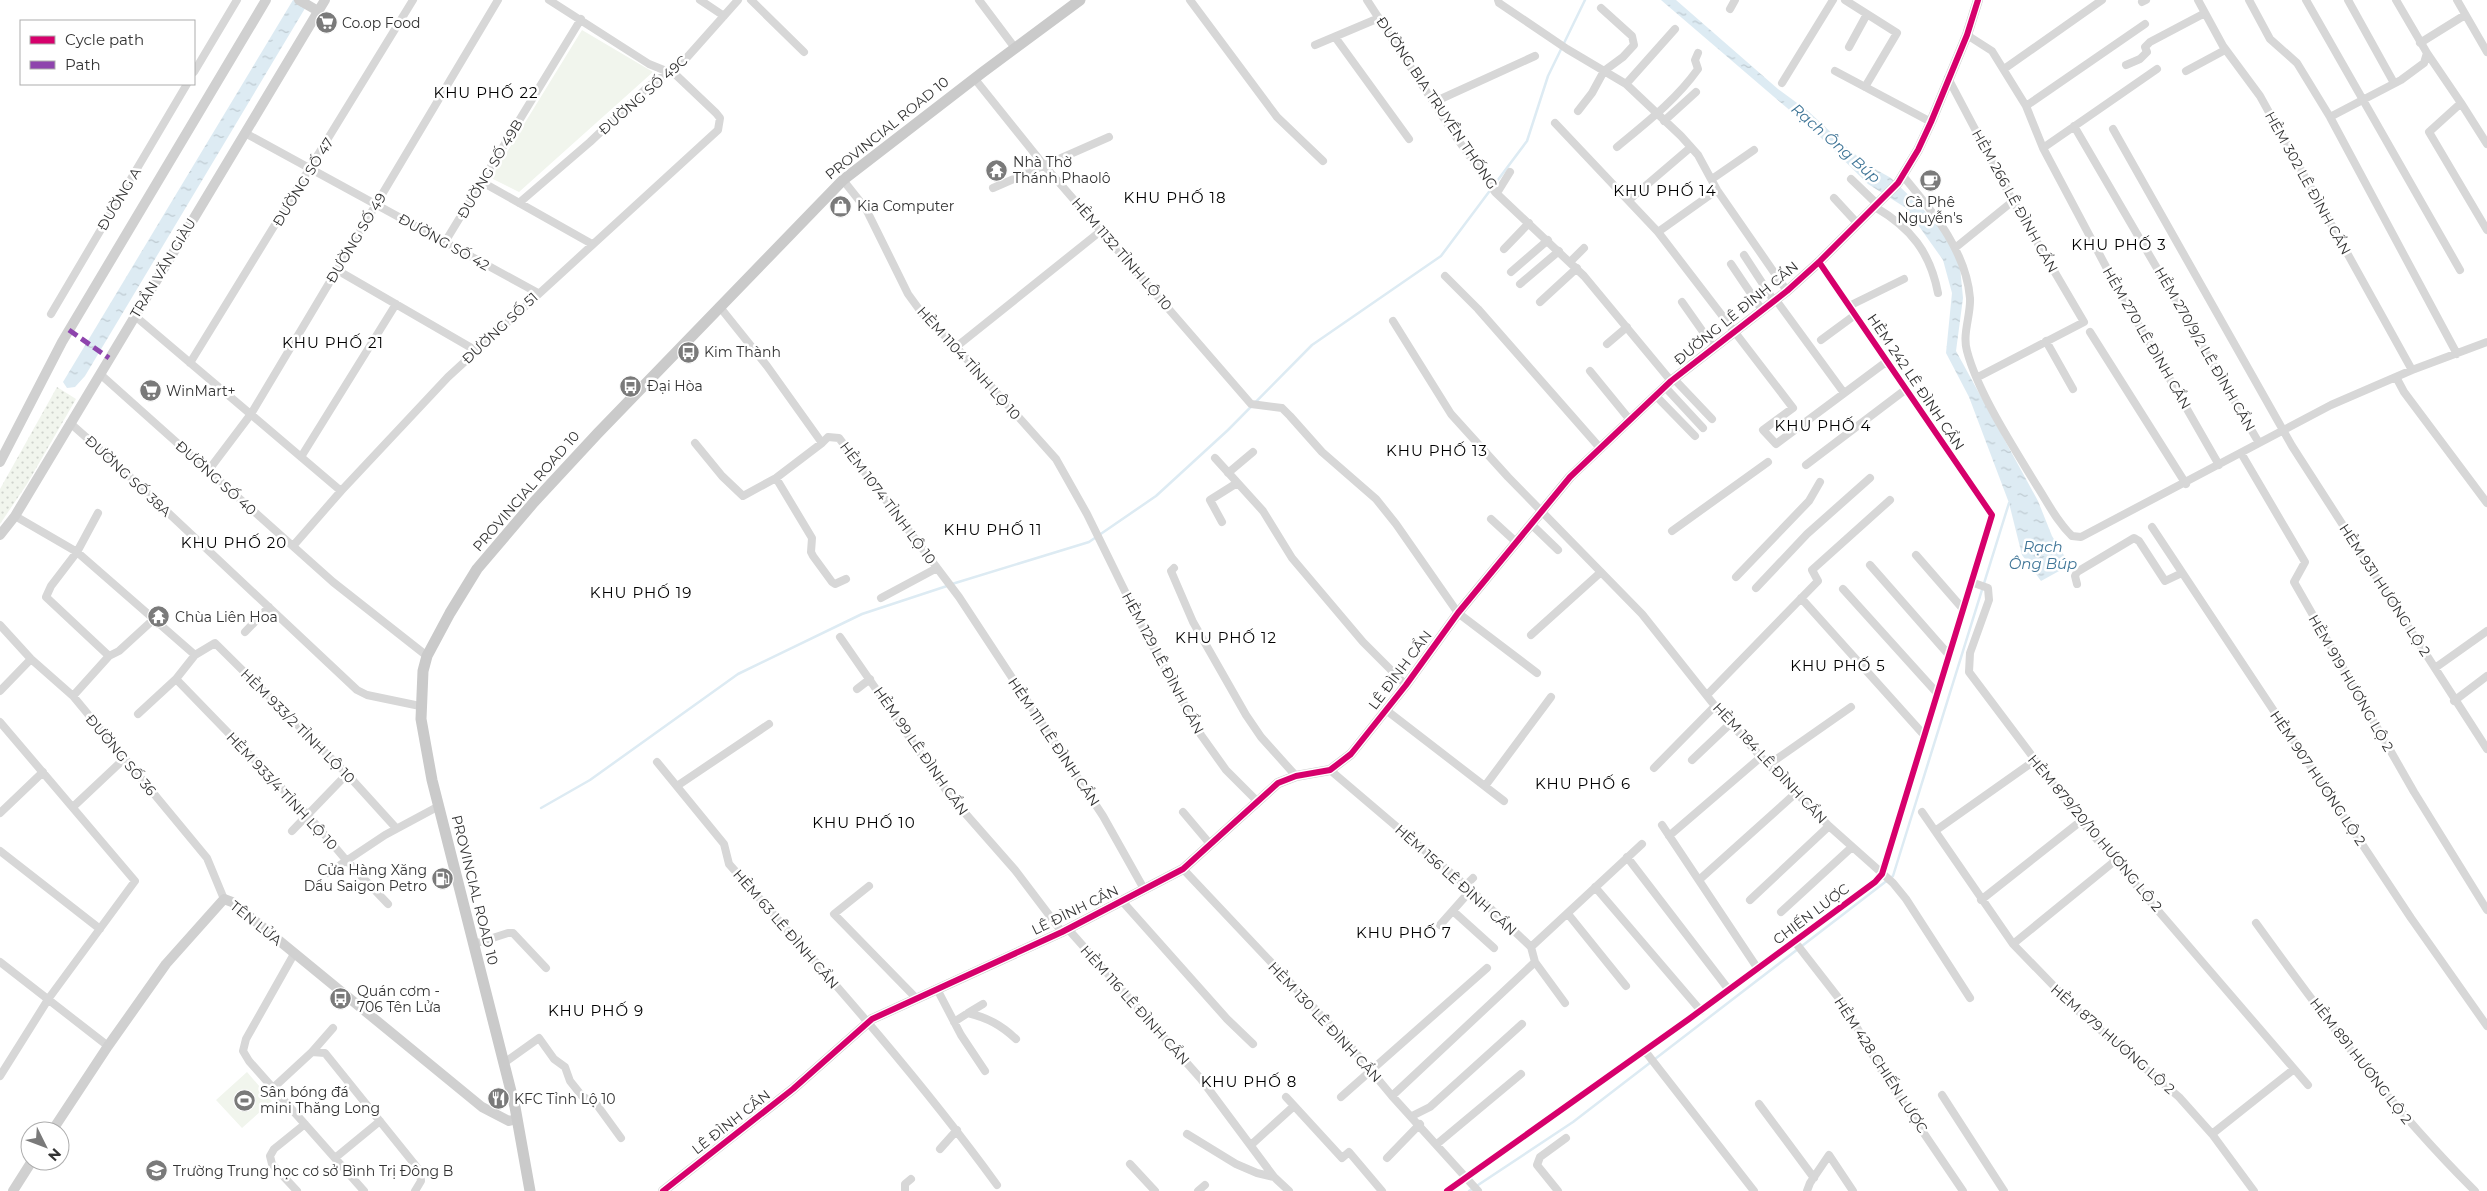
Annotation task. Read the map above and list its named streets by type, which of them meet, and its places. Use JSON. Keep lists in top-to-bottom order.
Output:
{
  "streets": {
    "main road": ["PROVINCIAL ROAD 10"],
    "street": [
      "ĐƯỜNG SỐ 49C",
      "ĐƯỜNG BIA TRUYỀN THỐNG",
      "ĐƯỜNG SỐ 49B",
      "ĐƯỜNG SỐ 47",
      "HẺM 302 LÊ ĐÌNH CẨN",
      "ĐƯỜNG A",
      "HẺM 266 LÊ ĐÌNH CẨN",
      "ĐƯỜNG SỐ 49",
      "ĐƯỜNG SỐ 42",
      "HẺM 1132 TỈNH LỘ 10",
      "TRẦN VĂN GIÀU",
      "ĐƯỜNG LÊ ĐÌNH CẨN",
      "ĐƯỜNG SỐ 51",
      "HẺM 270 LÊ ĐÌNH CẨN",
      "HẺM 270/9/2 LÊ ĐÌNH CẨN",
      "HẺM 1104 TỈNH LỘ 10",
      "HẺM 242 LÊ ĐÌNH CẨN",
      "ĐƯỜNG SỐ 38A",
      "ĐƯỜNG SỐ 40",
      "HẺM 1074 TỈNH LỘ 10",
      "HẺM 931 HƯƠNG LỘ 2",
      "HẺM 129 LÊ ĐÌNH CẨN",
      "LÊ ĐÌNH CẨN",
      "HẺM 919 HƯƠNG LỘ 2",
      "HẺM 933/2 TỈNH LỘ 10",
      "HẺM 111 LÊ ĐÌNH CẨN",
      "HẺM 99 LÊ ĐÌNH CẨN",
      "ĐƯỜNG SỐ 36",
      "HẺM 184 LÊ ĐÌNH CẨN",
      "HẺM 907 HƯƠNG LỘ 2",
      "HẺM 933/4 TỈNH LỘ 10",
      "HẺM 879/20/10 HƯƠNG LỘ 2",
      "HẺM 156 LÊ ĐÌNH CẨN",
      "CHIẾN LƯỢC",
      "TÊN LỬA",
      "HẺM 63 LÊ ĐÌNH CẨN",
      "HẺM 116 LÊ ĐÌNH CẨN",
      "HẺM 130 LÊ ĐÌNH CẨN",
      "HẺM 879 HƯƠNG LỘ 2",
      "HẺM 891 HƯƠNG LỘ 2",
      "HẺM 428 CHIẾN LƯỢC"
    ]
  },
  "crossings": [
    ["ĐƯỜNG SỐ 49C", "ĐƯỜNG SỐ 51"],
    ["ĐƯỜNG BIA TRUYỀN THỐNG", "ĐƯỜNG LÊ ĐÌNH CẨN"],
    ["PROVINCIAL ROAD 10", "HẺM 1132 TỈNH LỘ 10"],
    ["PROVINCIAL ROAD 10", "HẺM 1104 TỈNH LỘ 10"],
    ["PROVINCIAL ROAD 10", "ĐƯỜNG SỐ 38A"],
    ["PROVINCIAL ROAD 10", "ĐƯỜNG SỐ 40"],
    ["PROVINCIAL ROAD 10", "HẺM 1074 TỈNH LỘ 10"],
    ["PROVINCIAL ROAD 10", "TÊN LỬA"],
    ["ĐƯỜNG SỐ 49B", "ĐƯỜNG SỐ 42"],
    ["ĐƯỜNG SỐ 47", "ĐƯỜNG SỐ 42"],
    ["HẺM 266 LÊ ĐÌNH CẨN", "ĐƯỜNG LÊ ĐÌNH CẨN"],
    ["ĐƯỜNG SỐ 49", "ĐƯỜNG SỐ 42"],
    ["ĐƯỜNG SỐ 49", "ĐƯỜNG SỐ 40"],
    ["ĐƯỜNG SỐ 42", "TRẦN VĂN GIÀU"],
    ["ĐƯỜNG SỐ 42", "ĐƯỜNG SỐ 51"],
    ["HẺM 1132 TỈNH LỘ 10", "ĐƯỜNG LÊ ĐÌNH CẨN"],
    ["HẺM 1132 TỈNH LỘ 10", "LÊ ĐÌNH CẨN"],
    ["TRẦN VĂN GIÀU", "ĐƯỜNG SỐ 38A"],
    ["TRẦN VĂN GIÀU", "ĐƯỜNG SỐ 40"],
    ["ĐƯỜNG LÊ ĐÌNH CẨN", "HẺM 270 LÊ ĐÌNH CẨN"],
    ["ĐƯỜNG LÊ ĐÌNH CẨN", "HẺM 242 LÊ ĐÌNH CẨN"],
    ["ĐƯỜNG LÊ ĐÌNH CẨN", "LÊ ĐÌNH CẨN"],
    ["ĐƯỜNG LÊ ĐÌNH CẨN", "HẺM 184 LÊ ĐÌNH CẨN"],
    ["ĐƯỜNG SỐ 51", "ĐƯỜNG SỐ 40"],
    ["HẺM 1104 TỈNH LỘ 10", "HẺM 129 LÊ ĐÌNH CẨN"],
    ["HẺM 242 LÊ ĐÌNH CẨN", "HẺM 879/20/10 HƯƠNG LỘ 2"],
    ["HẺM 1074 TỈNH LỘ 10", "HẺM 111 LÊ ĐÌNH CẨN"],
    ["HẺM 129 LÊ ĐÌNH CẨN", "LÊ ĐÌNH CẨN"],
    ["LÊ ĐÌNH CẨN", "HẺM 111 LÊ ĐÌNH CẨN"],
    ["LÊ ĐÌNH CẨN", "HẺM 99 LÊ ĐÌNH CẨN"],
    ["LÊ ĐÌNH CẨN", "HẺM 156 LÊ ĐÌNH CẨN"],
    ["LÊ ĐÌNH CẨN", "HẺM 63 LÊ ĐÌNH CẨN"],
    ["LÊ ĐÌNH CẨN", "HẺM 116 LÊ ĐÌNH CẨN"],
    ["LÊ ĐÌNH CẨN", "HẺM 130 LÊ ĐÌNH CẨN"],
    ["HẺM 99 LÊ ĐÌNH CẨN", "HẺM 116 LÊ ĐÌNH CẨN"],
    ["ĐƯỜNG SỐ 36", "TÊN LỬA"],
    ["HẺM 184 LÊ ĐÌNH CẨN", "CHIẾN LƯỢC"],
    ["CHIẾN LƯỢC", "HẺM 130 LÊ ĐÌNH CẨN"],
    ["CHIẾN LƯỢC", "HẺM 428 CHIẾN LƯỢC"]
  ],
  "districts": [
    "KHU PHỐ 22",
    "KHU PHỐ 14",
    "KHU PHỐ 18",
    "KHU PHỐ 3",
    "KHU PHỐ 21",
    "KHU PHỐ 4",
    "KHU PHỐ 13",
    "KHU PHỐ 11",
    "KHU PHỐ 20",
    "KHU PHỐ 19",
    "KHU PHỐ 12",
    "KHU PHỐ 5",
    "KHU PHỐ 6",
    "KHU PHỐ 10",
    "KHU PHỐ 7",
    "KHU PHỐ 9",
    "KHU PHỐ 8"
  ],
  "water": ["Rạch Ông Búp"],
  "places": {
    "supermarket": ["Co.op Food", "WinMart+"],
    "temple": ["Nhà Thờ Thánh Phaolô", "Chùa Liên Hoa"],
    "cafe": ["Cà Phê Nguyễn's"],
    "shop": ["Kia Computer"],
    "bus stop": ["Kim Thành", "Đại Hòa", "Quán cơm - 706 Tên Lửa"],
    "fuel station": ["Cửa Hàng Xăng Dầu Saigon Petro"],
    "restaurant": ["KFC Tỉnh Lộ 10"],
    "sports": ["Sân bóng đá mini Thăng Long"],
    "school or university": ["Trường Trung học cơ sở Bình Trị Đông B"]
  },
  "legend": ["Cycle path", "Path"],
  "north": "bottom right"
}
